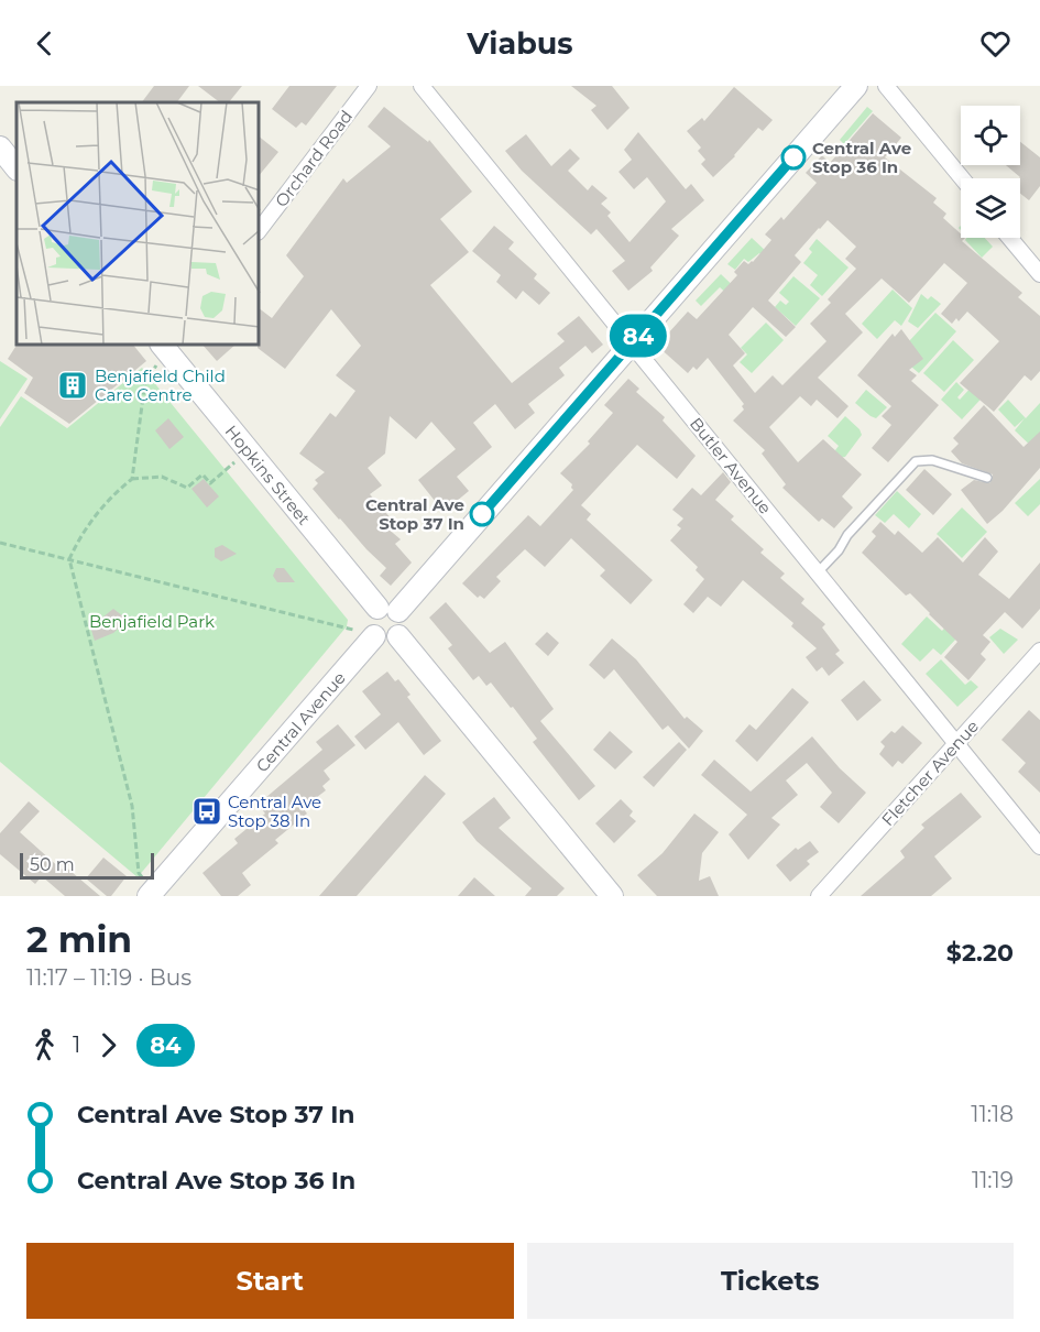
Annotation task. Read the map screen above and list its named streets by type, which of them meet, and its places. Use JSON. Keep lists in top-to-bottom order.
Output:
{
  "streets": {
    "street": [
      "Orchard Road",
      "Butler Avenue",
      "Hopkins Street",
      "Central Avenue",
      "Fletcher Avenue"
    ]
  },
  "crossings": [
    ["Butler Avenue", "Fletcher Avenue"],
    ["Hopkins Street", "Central Avenue"]
  ],
  "parks": ["Benjafield Park"],
  "places": {
    "other": ["Central Ave Stop 36 In", "Central Ave Stop 37 In"],
    "building": ["Benjafield Child Care Centre"],
    "bus stop": ["Central Ave Stop 38 In"]
  },
  "lines": ["bus line 84"],
  "scale_bar": "50 m",
  "page": {
    "header": "Viabus",
    "on_map": "84",
    "scale": "50 m",
    "heading": ["2 min", "11:17 – 11:19 · Bus", "$2.20"],
    "legs": ["1", "84"],
    "list": [
      {
        "name": "Central Ave Stop 37 In",
        "value": "11:18"
      },
      {
        "name": "Central Ave Stop 36 In",
        "value": "11:19"
      }
    ],
    "buttons": ["Start", "Tickets"]
  }
}
